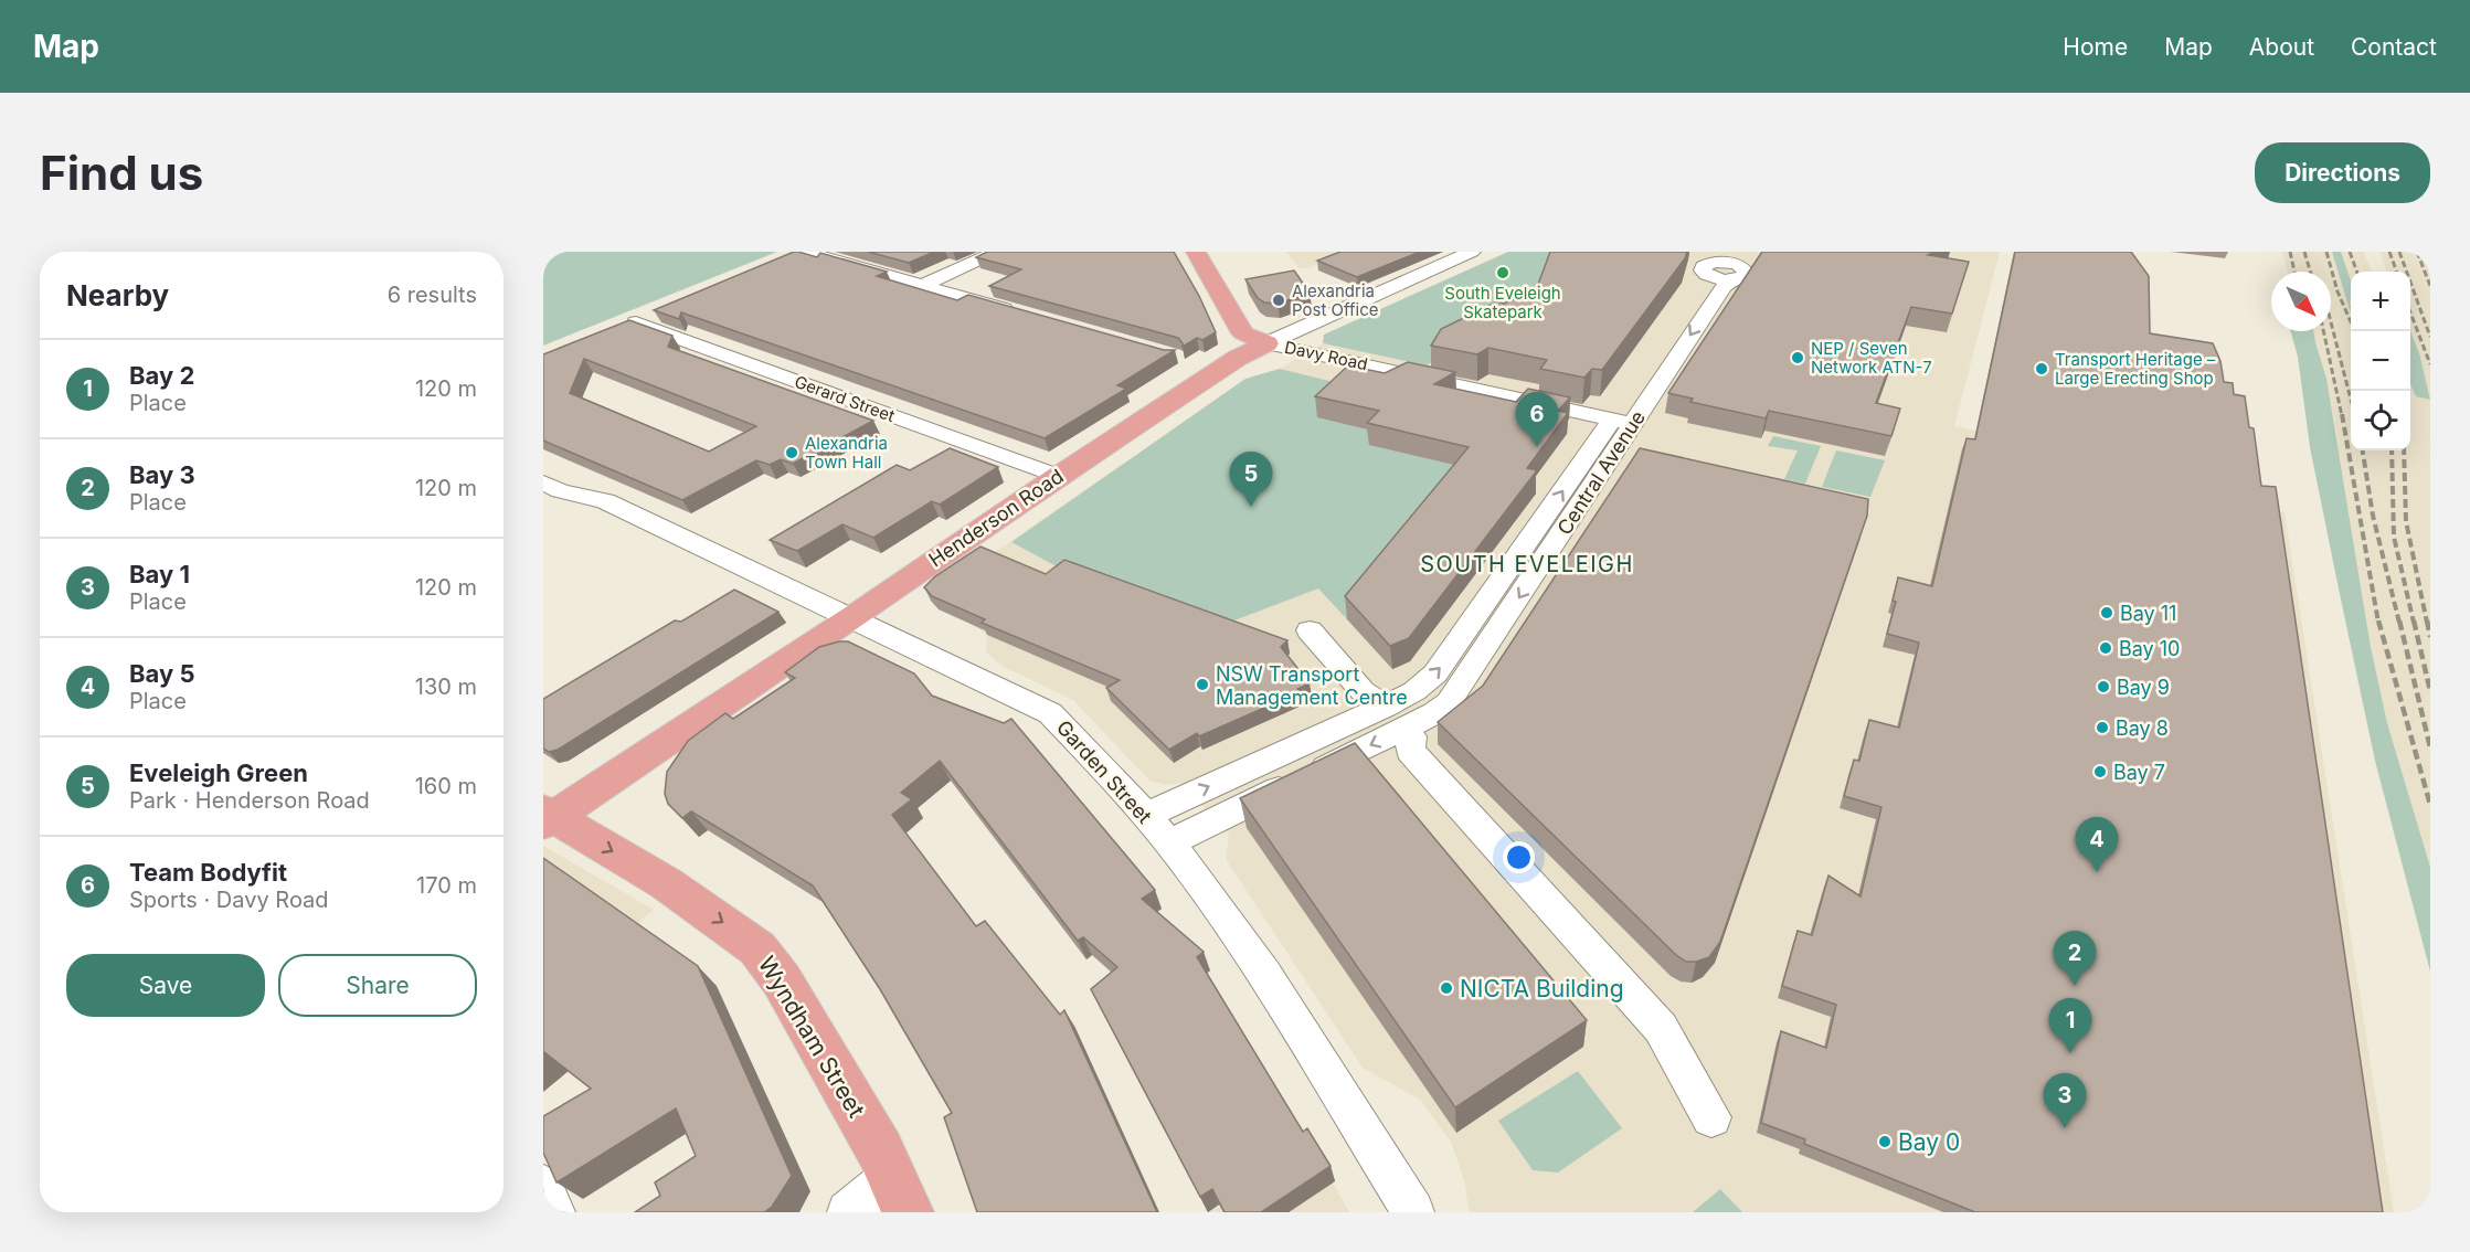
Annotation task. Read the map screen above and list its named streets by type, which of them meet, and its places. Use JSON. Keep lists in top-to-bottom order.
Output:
{
  "streets": {
    "main road": ["Henderson Road", "Wyndham Street"],
    "street": [
      "Davy Road",
      "Gerard Street",
      "Central Avenue",
      "Garden Street"
    ]
  },
  "crossings": [
    ["Davy Road", "Central Avenue"],
    ["Davy Road", "Henderson Road"],
    ["Gerard Street", "Henderson Road"],
    ["Central Avenue", "Garden Street"],
    ["Henderson Road", "Garden Street"],
    ["Henderson Road", "Wyndham Street"]
  ],
  "one_way": ["Wyndham Street"],
  "districts": ["SOUTH EVELEIGH"],
  "places": [
    "South Eveleigh Skatepark",
    "Alexandria Post Office",
    "NEP / Seven Network ATN-7",
    "Transport Heritage – Large Erecting Shop",
    "Alexandria Town Hall",
    "Bay 11",
    "Bay 10",
    "NSW Transport Management Centre",
    "Bay 9",
    "Bay 8",
    "Bay 7",
    "NICTA Building",
    "Bay 0"
  ],
  "north": "bottom right",
  "page": {
    "header": "Map",
    "nav": [
      "Home",
      "Map",
      "About",
      "Contact"
    ],
    "buttons": [
      "Directions",
      ["Save", "Share"]
    ],
    "title": "Find us",
    "heading": ["Nearby", "6 results"],
    "map_buttons": ["+", "−"],
    "list": [
      {
        "mark": "1",
        "name": "Bay 2",
        "note": "Place",
        "value": "120 m"
      },
      {
        "mark": "2",
        "name": "Bay 3",
        "note": "Place",
        "value": "120 m"
      },
      {
        "mark": "3",
        "name": "Bay 1",
        "note": "Place",
        "value": "120 m"
      },
      {
        "mark": "4",
        "name": "Bay 5",
        "note": "Place",
        "value": "130 m"
      },
      {
        "mark": "5",
        "name": "Eveleigh Green",
        "note": "Park · Henderson Road",
        "value": "160 m"
      },
      {
        "mark": "6",
        "name": "Team Bodyfit",
        "note": "Sports · Davy Road",
        "value": "170 m"
      }
    ],
    "pins": [
      "6",
      "5",
      "4",
      "2",
      "1",
      "3"
    ]
  }
}
